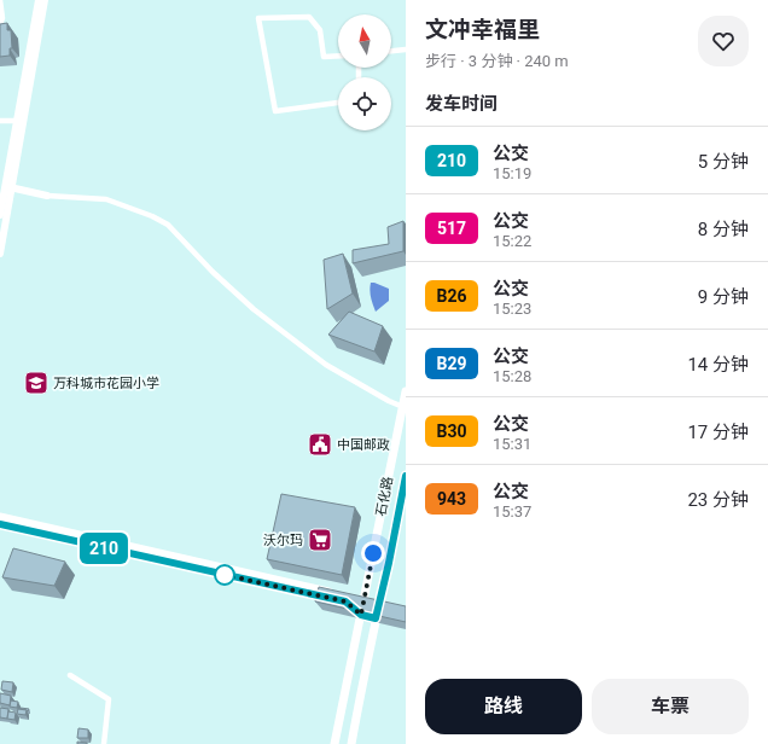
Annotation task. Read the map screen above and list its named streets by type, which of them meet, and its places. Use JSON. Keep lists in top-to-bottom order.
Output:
{
  "streets": {
    "main road": ["石化路"]
  },
  "places": {
    "school or university": ["万科城市花园小学"],
    "public building": ["中国邮政"],
    "supermarket": ["沃尔玛"]
  },
  "lines": ["bus line 210"],
  "north": "top",
  "page": {
    "on_map": "210",
    "heading": [
      ["文冲幸福里", "步行 · 3 分钟 · 240 m"],
      "发车时间"
    ],
    "list": [
      {
        "mark": "210",
        "name": "公交",
        "note": "15:19",
        "value": "5 分钟"
      },
      {
        "mark": "517",
        "name": "公交",
        "note": "15:22",
        "value": "8 分钟"
      },
      {
        "mark": "B26",
        "name": "公交",
        "note": "15:23",
        "value": "9 分钟"
      },
      {
        "mark": "B29",
        "name": "公交",
        "note": "15:28",
        "value": "14 分钟"
      },
      {
        "mark": "B30",
        "name": "公交",
        "note": "15:31",
        "value": "17 分钟"
      },
      {
        "mark": "943",
        "name": "公交",
        "note": "15:37",
        "value": "23 分钟"
      }
    ],
    "buttons": ["路线", "车票"]
  }
}
